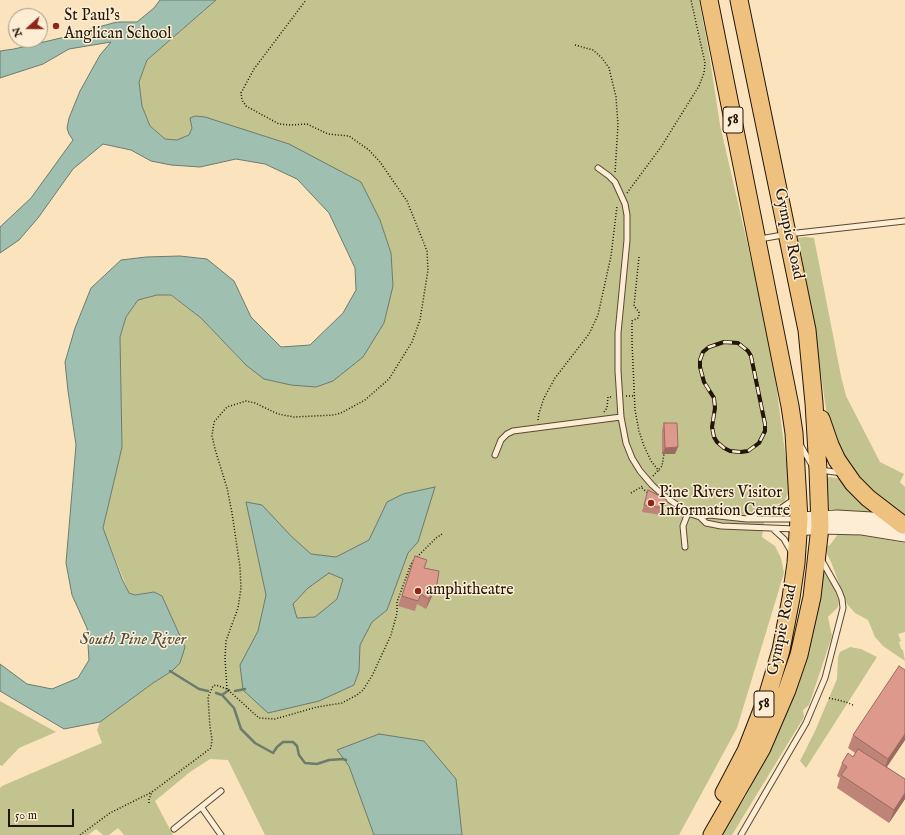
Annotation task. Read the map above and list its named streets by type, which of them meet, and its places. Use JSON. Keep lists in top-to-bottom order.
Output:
{
  "streets": {
    "highway": ["58", "Gympie Road"]
  },
  "water": ["South Pine River"],
  "places": ["St Paul's Anglican School", "Pine Rivers Visitor Information Centre", "amphitheatre"],
  "scale_bar": "50 m",
  "north": "left"
}
